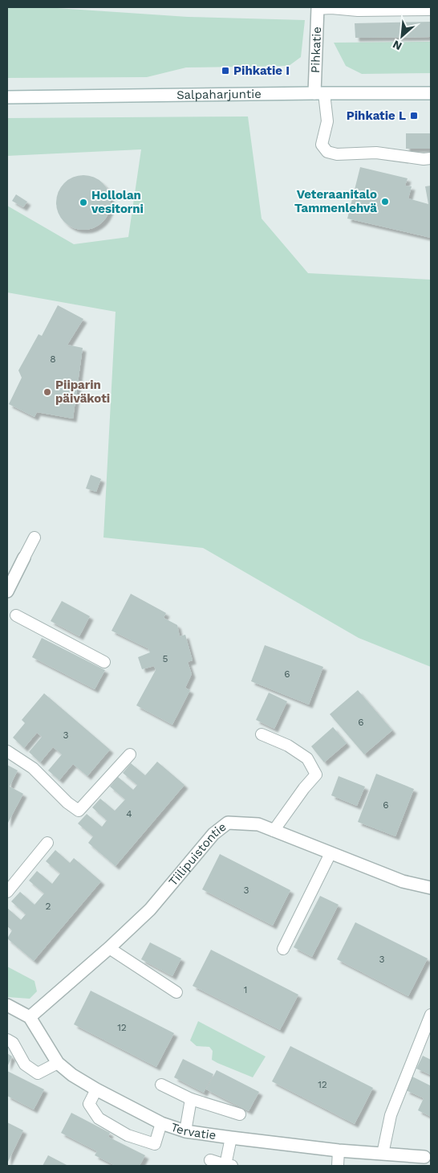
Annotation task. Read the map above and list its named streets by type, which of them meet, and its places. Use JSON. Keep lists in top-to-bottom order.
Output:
{
  "streets": {
    "street": [
      "Pihkatie",
      "Salpaharjuntie",
      "Tiilipuistontie",
      "Tervatie"
    ]
  },
  "crossings": [
    ["Pihkatie", "Salpaharjuntie"],
    ["Tiilipuistontie", "Tervatie"]
  ],
  "places": {
    "transit": ["Pihkatie I", "Pihkatie L"],
    "other": ["Veteraanitalo Tammenlehvä", "Hollolan vesitorni", "Piiparin päiväkoti"]
  },
  "house_numbers": [
    "8",
    "5",
    "6",
    "6",
    "3",
    "6",
    "4",
    "3",
    "2",
    "3",
    "1",
    "12",
    "12"
  ],
  "north": "bottom left"
}
